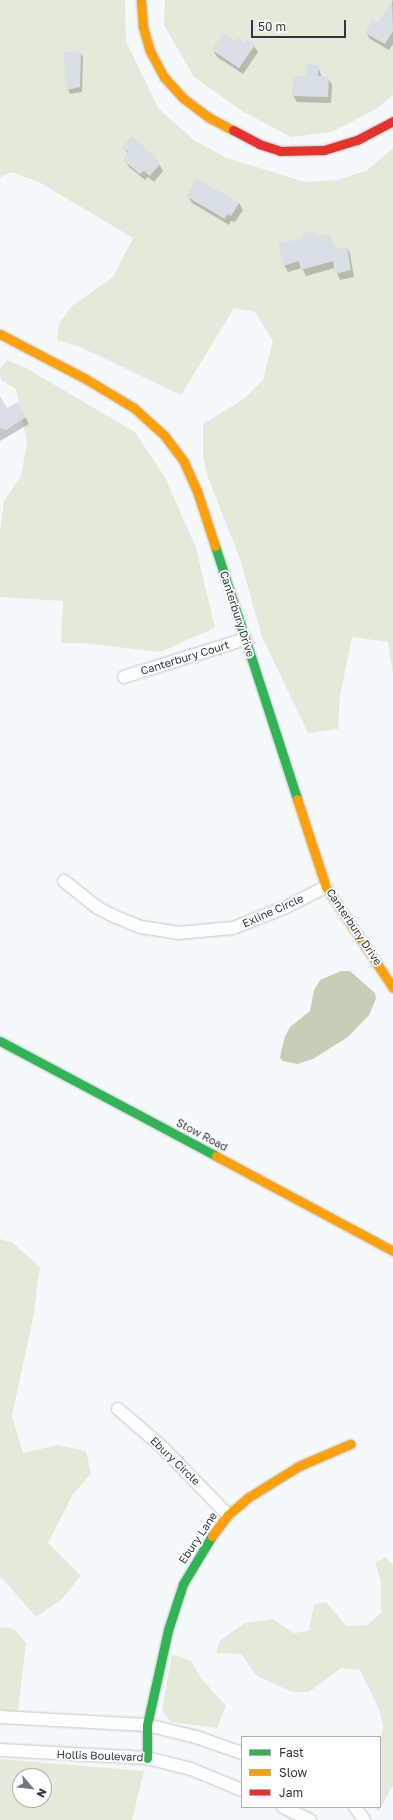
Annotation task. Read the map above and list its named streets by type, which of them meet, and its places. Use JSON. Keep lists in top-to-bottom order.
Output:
{
  "streets": {
    "street": [
      "Canterbury Drive",
      "Canterbury Court",
      "Exline Circle",
      "Stow Road",
      "Ebury Circle",
      "Ebury Lane",
      "Hollis Boulevard"
    ]
  },
  "crossings": [
    ["Canterbury Drive", "Canterbury Court"],
    ["Canterbury Drive", "Exline Circle"],
    ["Ebury Circle", "Ebury Lane"],
    ["Ebury Lane", "Hollis Boulevard"]
  ],
  "legend": ["Fast", "Slow", "Jam"],
  "scale_bar": "50 m",
  "north": "bottom right"
}
